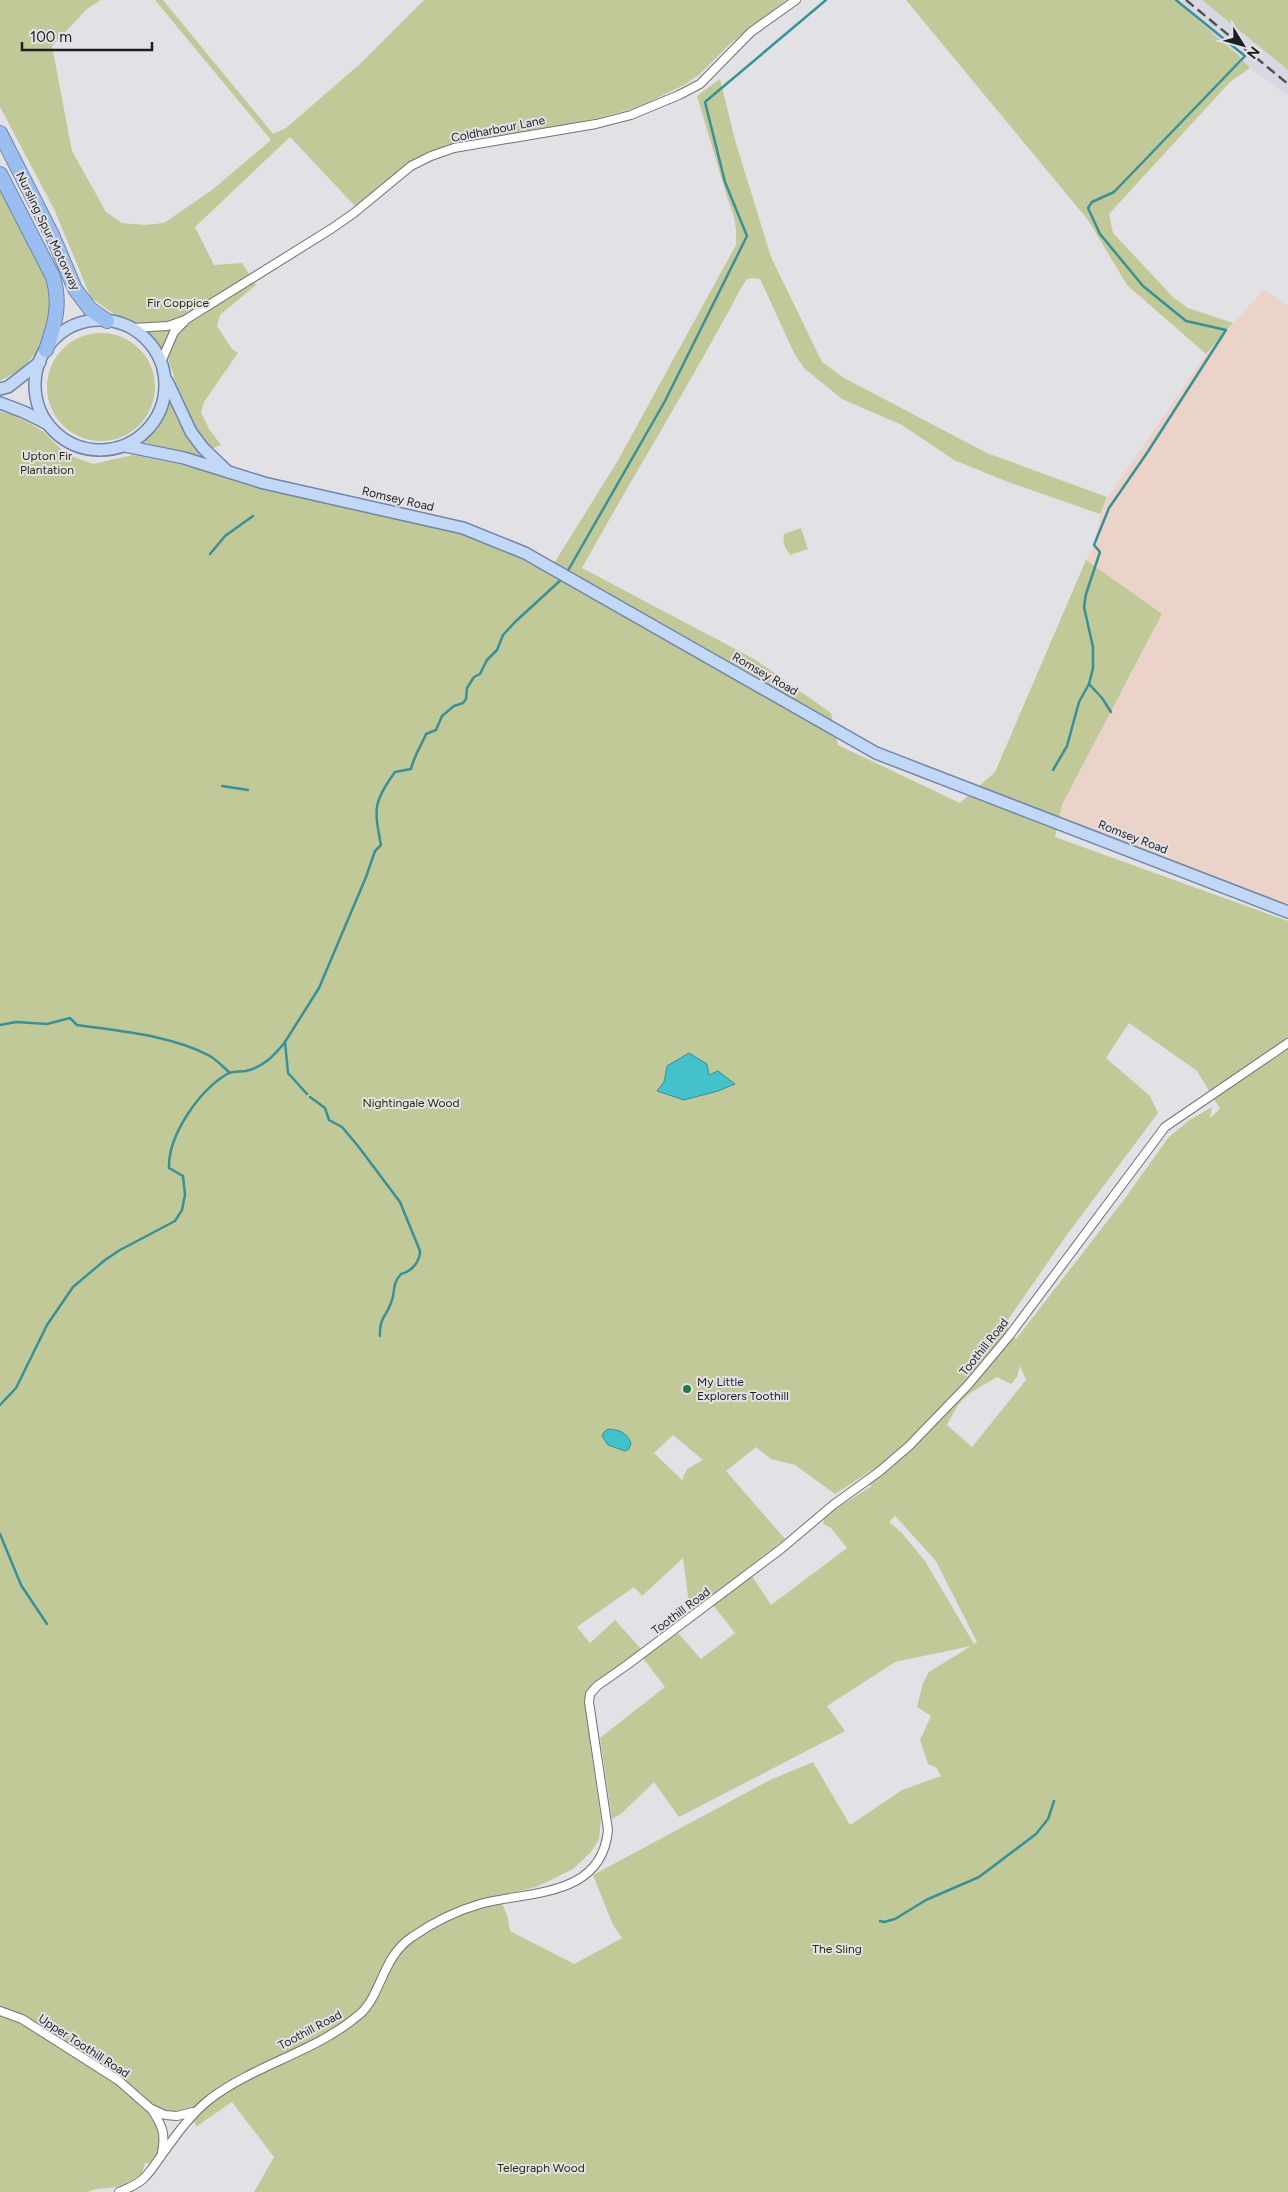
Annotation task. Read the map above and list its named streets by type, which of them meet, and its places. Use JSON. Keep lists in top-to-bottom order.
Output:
{
  "streets": {
    "highway": ["Nursling Spur Motorway"],
    "main road": ["Romsey Road"],
    "street": ["Coldharbour Lane", "Toothill Road", "Upper Toothill Road"]
  },
  "crossings": [
    ["Coldharbour Lane", "Nursling Spur Motorway"],
    ["Coldharbour Lane", "Romsey Road"],
    ["Nursling Spur Motorway", "Romsey Road"],
    ["Toothill Road", "Upper Toothill Road"]
  ],
  "parks": [
    "Fir Coppice",
    "Upton Fir Plantation",
    "Nightingale Wood",
    "The Sling",
    "Telegraph Wood"
  ],
  "places": ["My Little Explorers Toothill"],
  "scale_bar": "100 m",
  "north": "bottom right"
}
